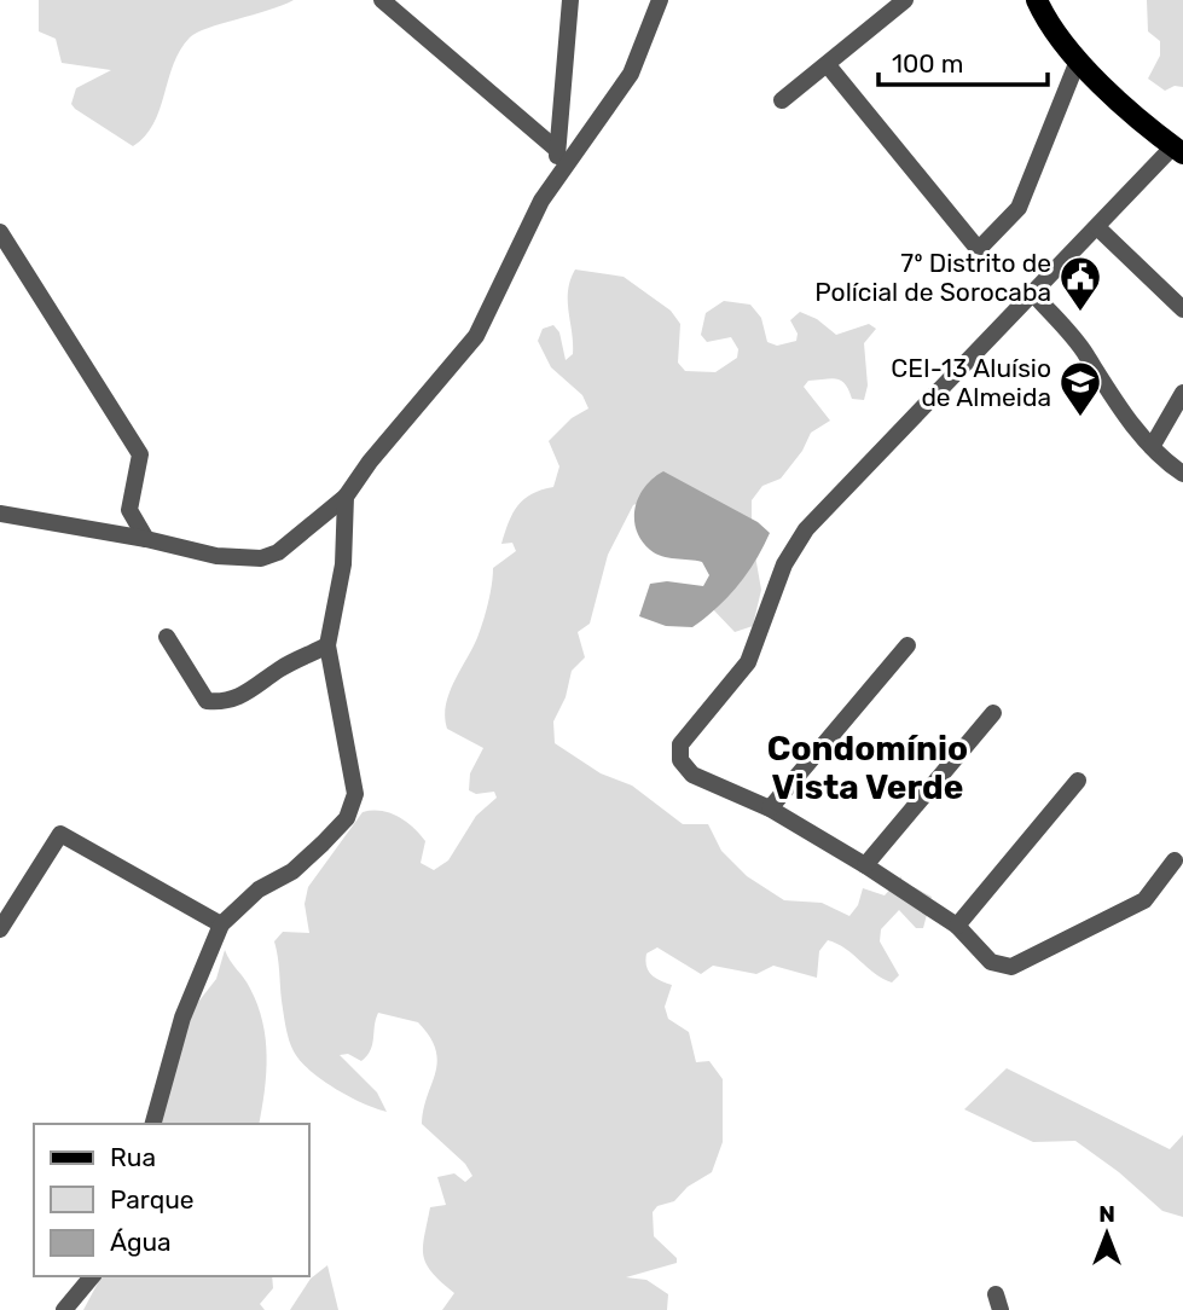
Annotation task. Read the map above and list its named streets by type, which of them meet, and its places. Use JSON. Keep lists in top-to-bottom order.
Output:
{
  "districts": ["Condomínio Vista Verde"],
  "places": {
    "public building": ["7º Distrito de Polícial de Sorocaba"],
    "school or university": ["CEI-13 Aluísio de Almeida"]
  },
  "legend": ["Rua", "Parque", "Água"],
  "scale_bar": "100 m",
  "north": "top"
}
